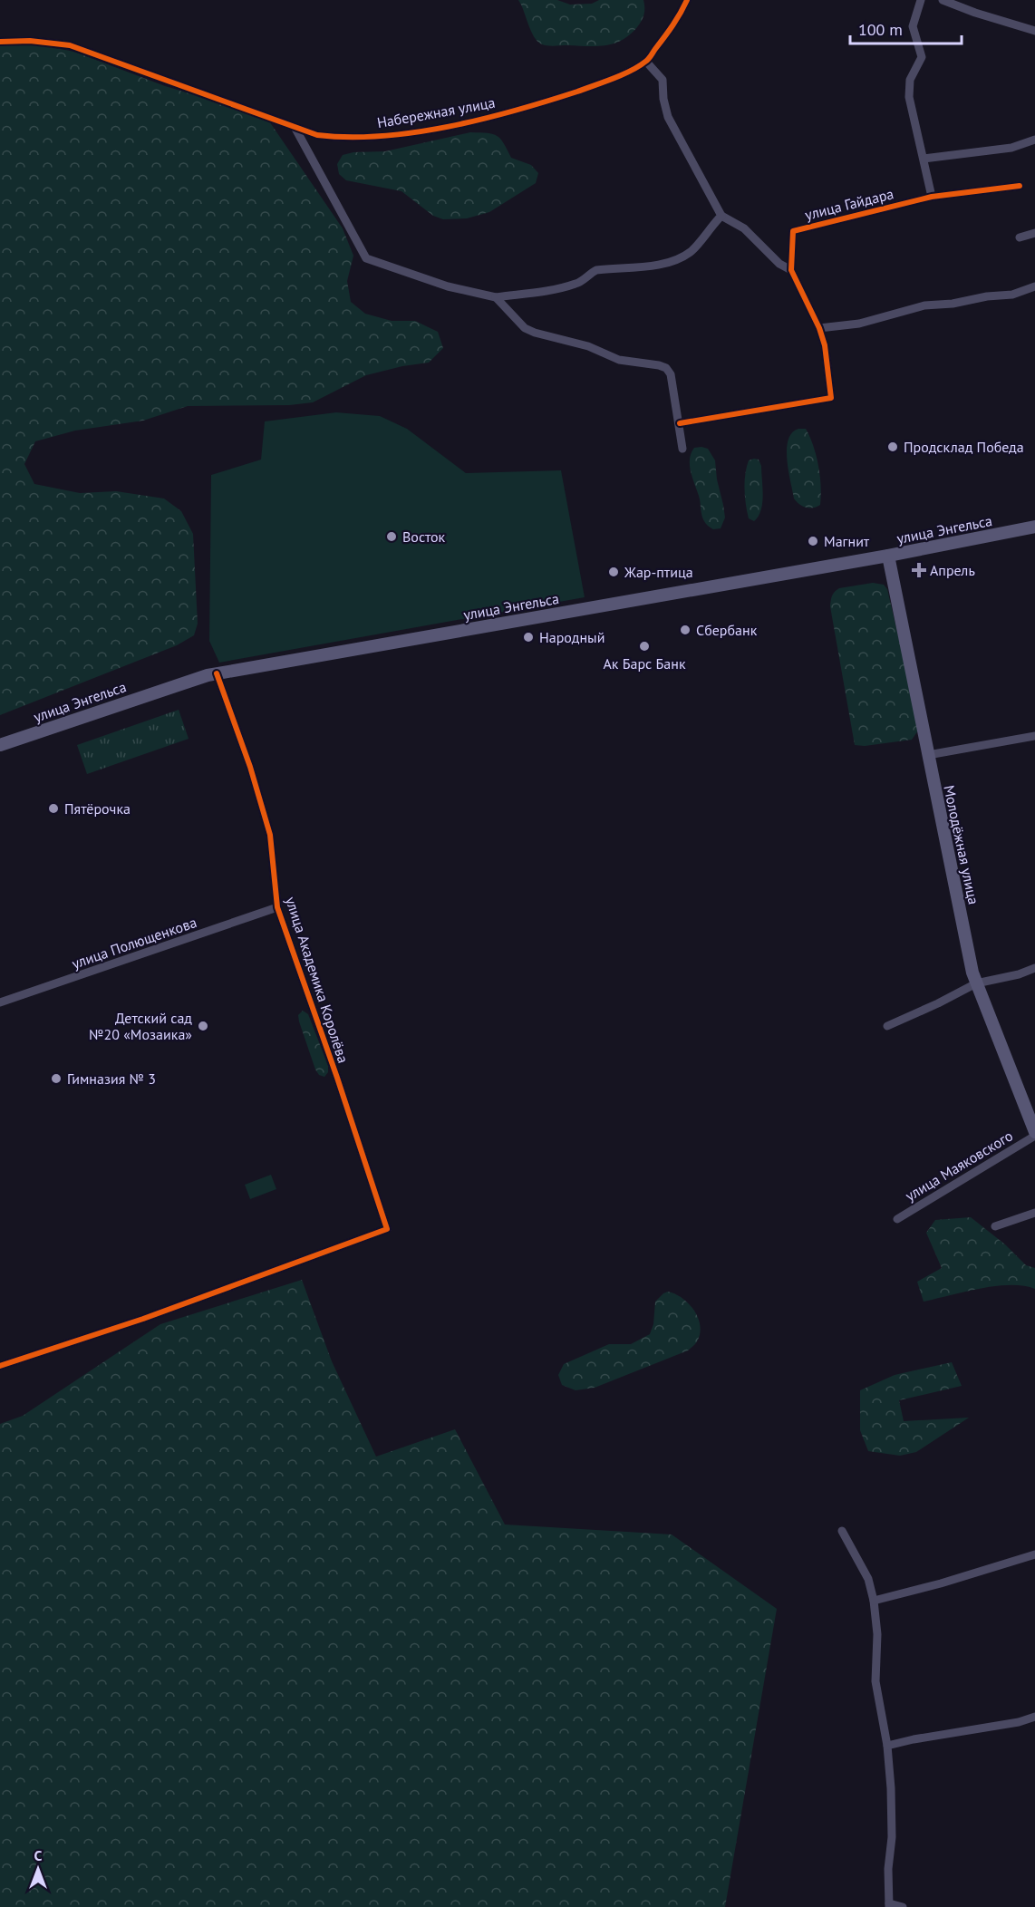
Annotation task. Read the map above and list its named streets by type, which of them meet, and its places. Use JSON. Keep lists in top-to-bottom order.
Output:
{
  "streets": {
    "main road": ["улица Энгельса", "Молодёжная улица"],
    "street": [
      "Набережная улица",
      "улица Гайдара",
      "улица Полющенкова",
      "улица Академика Королёва",
      "улица Маяковского"
    ]
  },
  "crossings": [
    ["улица Энгельса", "Молодёжная улица"],
    ["улица Энгельса", "улица Академика Королёва"],
    ["Молодёжная улица", "улица Маяковского"],
    ["улица Полющенкова", "улица Академика Королёва"]
  ],
  "places": {
    "other": [
      "Продсклад Победа",
      "Восток",
      "Магнит",
      "Жар-птица",
      "Сбербанк",
      "Народный",
      "Ак Барс Банк",
      "Пятёрочка",
      "Детский сад №20 «Мозаика»",
      "Гимназия № 3"
    ],
    "health": ["Апрель"]
  },
  "scale_bar": "100 m",
  "north": "top"
}
